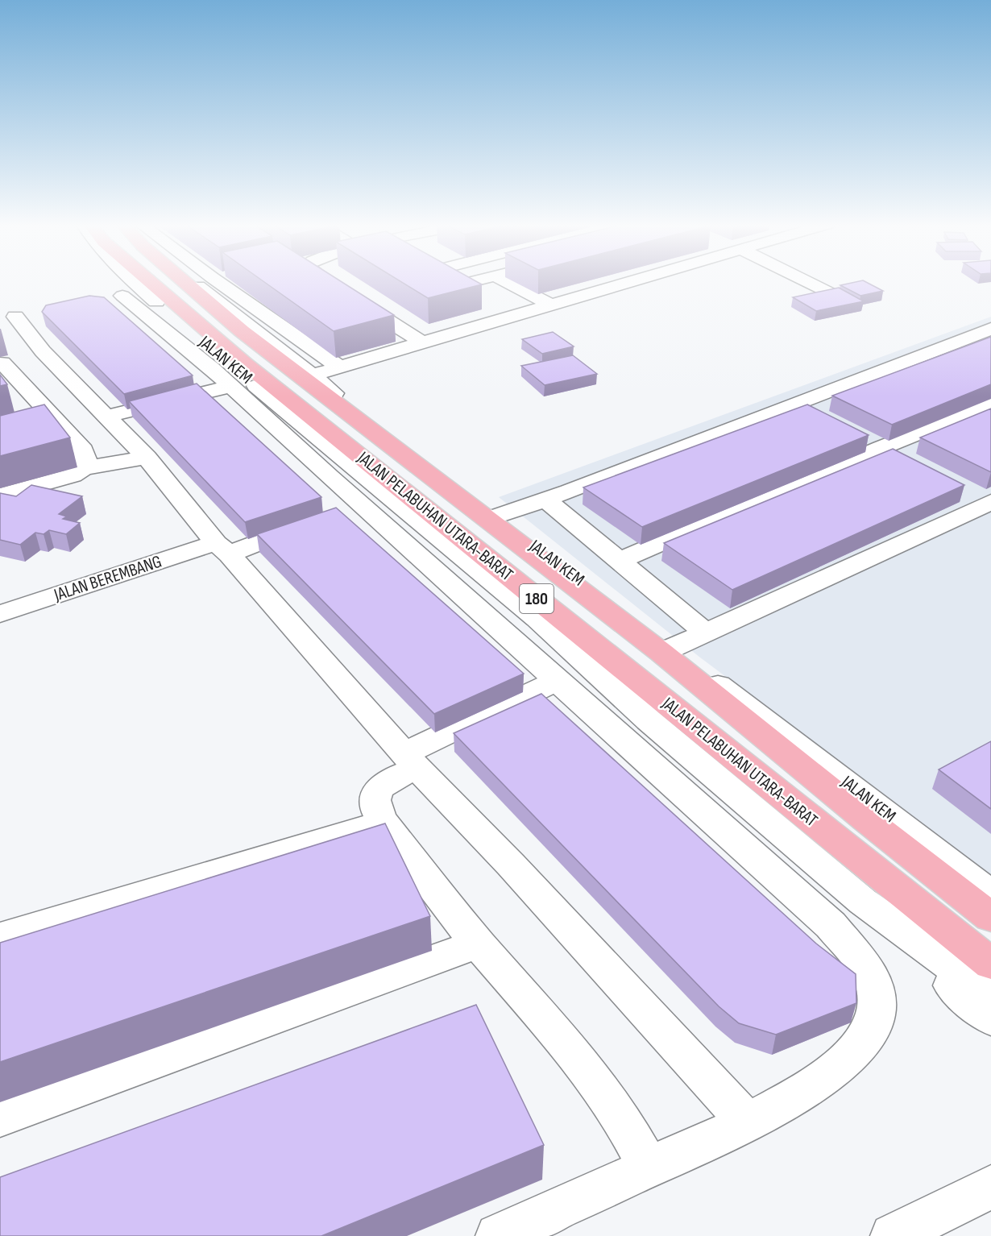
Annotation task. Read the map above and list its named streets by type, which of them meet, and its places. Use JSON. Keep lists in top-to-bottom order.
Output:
{
  "streets": {
    "main road": ["JALAN PELABUHAN UTARA-BARAT", "180"],
    "street": ["JALAN KEM", "JALAN BEREMBANG"]
  }
}
